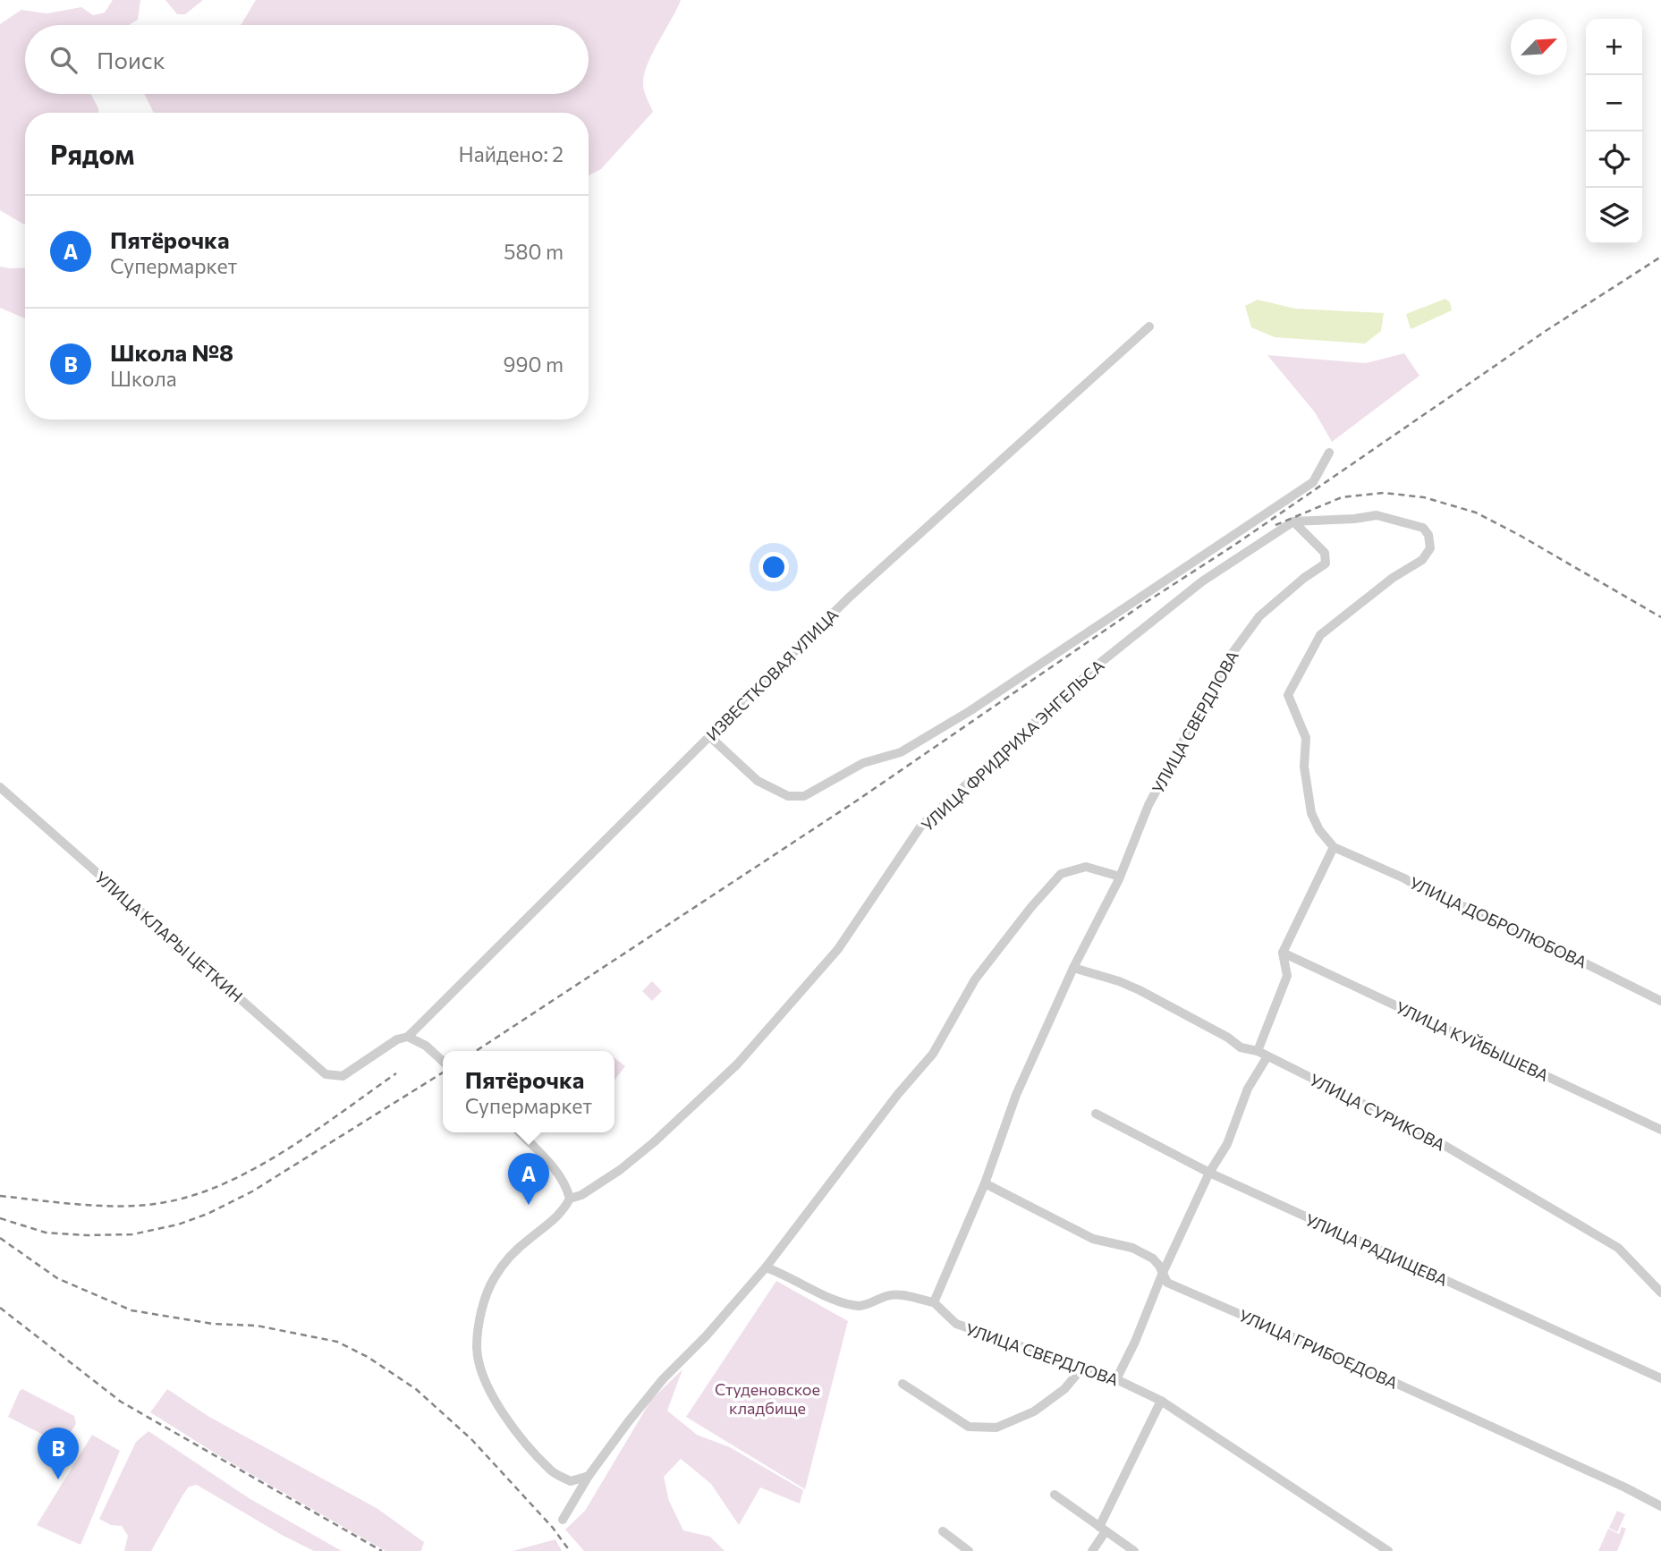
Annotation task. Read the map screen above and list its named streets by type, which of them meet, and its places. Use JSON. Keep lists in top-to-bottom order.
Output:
{
  "streets": {
    "street": [
      "ИЗВЕСТКОВАЯ УЛИЦА",
      "УЛИЦА СВЕРДЛОВА",
      "УЛИЦА ФРИДРИХА ЭНГЕЛЬСА",
      "УЛИЦА ДОБРОЛЮБОВА",
      "УЛИЦА КЛАРЫ ЦЕТКИН",
      "УЛИЦА КУЙБЫШЕВА",
      "УЛИЦА СУРИКОВА",
      "УЛИЦА РАДИЩЕВА",
      "УЛИЦА ГРИБОЕДОВА"
    ]
  },
  "crossings": [
    ["ИЗВЕСТКОВАЯ УЛИЦА", "УЛИЦА КЛАРЫ ЦЕТКИН"],
    ["УЛИЦА СВЕРДЛОВА", "УЛИЦА ФРИДРИХА ЭНГЕЛЬСА"],
    ["УЛИЦА СВЕРДЛОВА", "УЛИЦА СУРИКОВА"],
    ["УЛИЦА СВЕРДЛОВА", "УЛИЦА ГРИБОЕДОВА"]
  ],
  "parks": ["Студеновское кладбище"],
  "north": "top right",
  "page": {
    "map_buttons": ["+", "−"],
    "search": "Поиск",
    "heading": ["Рядом", "Найдено: 2"],
    "list": [
      {
        "mark": "A",
        "name": "Пятёрочка",
        "note": "Супермаркет",
        "value": "580 m"
      },
      {
        "mark": "B",
        "name": "Школа №8",
        "note": "Школа",
        "value": "990 m"
      }
    ],
    "popup": ["Пятёрочка", "Супермаркет"],
    "pins": ["A", "B"]
  }
}
